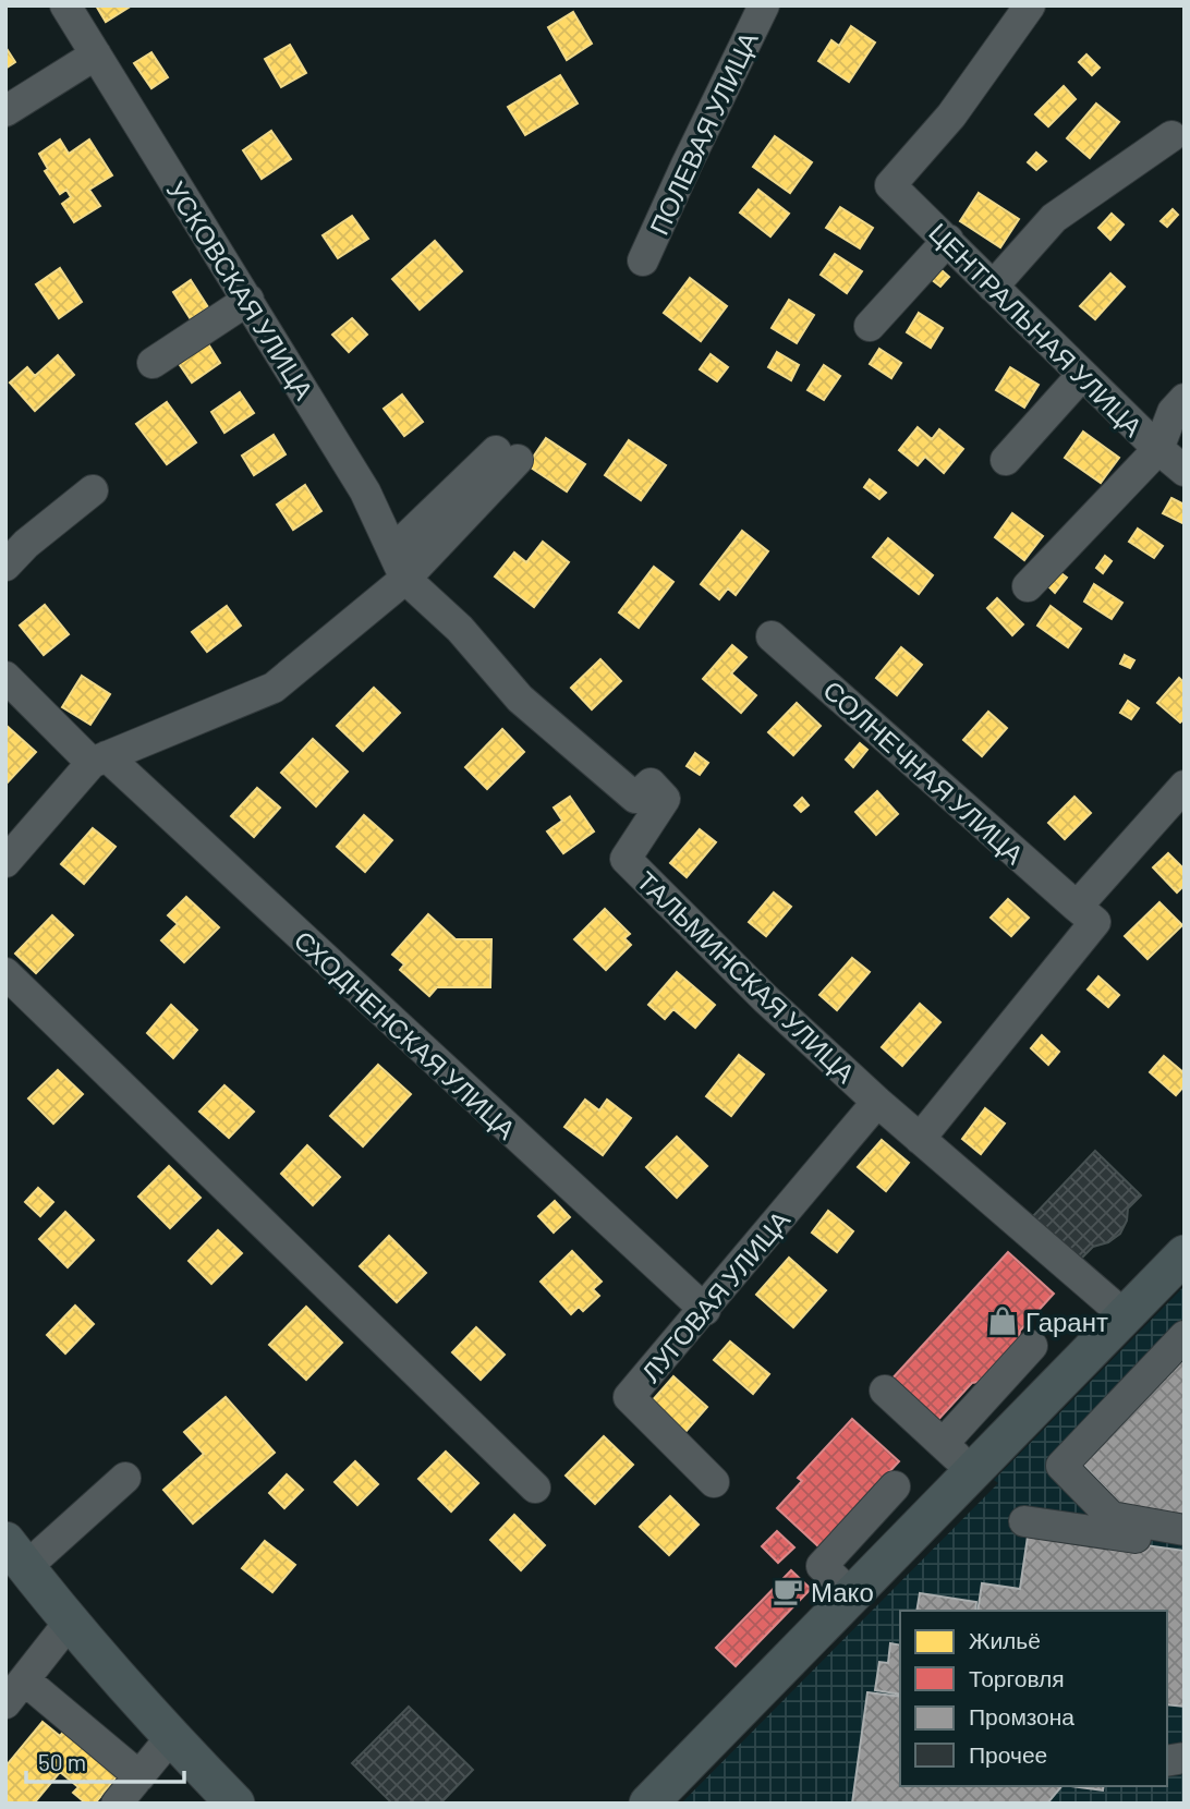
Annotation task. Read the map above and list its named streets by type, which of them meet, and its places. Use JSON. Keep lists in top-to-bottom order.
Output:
{
  "streets": {
    "street": [
      "ПОЛЕВАЯ УЛИЦА",
      "УСКОВСКАЯ УЛИЦА",
      "ЦЕНТРАЛЬНАЯ УЛИЦА",
      "СОЛНЕЧНАЯ УЛИЦА",
      "ТАЛЬМИНСКАЯ УЛИЦА",
      "СХОДНЕНСКАЯ УЛИЦА",
      "ЛУГОВАЯ УЛИЦА"
    ]
  },
  "crossings": [
    ["УСКОВСКАЯ УЛИЦА", "ТАЛЬМИНСКАЯ УЛИЦА"],
    ["ТАЛЬМИНСКАЯ УЛИЦА", "ЛУГОВАЯ УЛИЦА"],
    ["СХОДНЕНСКАЯ УЛИЦА", "ЛУГОВАЯ УЛИЦА"]
  ],
  "places": {
    "shop": ["Гарант"],
    "cafe": ["Мако"]
  },
  "legend": [
    "Жильё",
    "Торговля",
    "Промзона",
    "Прочее"
  ],
  "scale_bar": "50 m"
}
